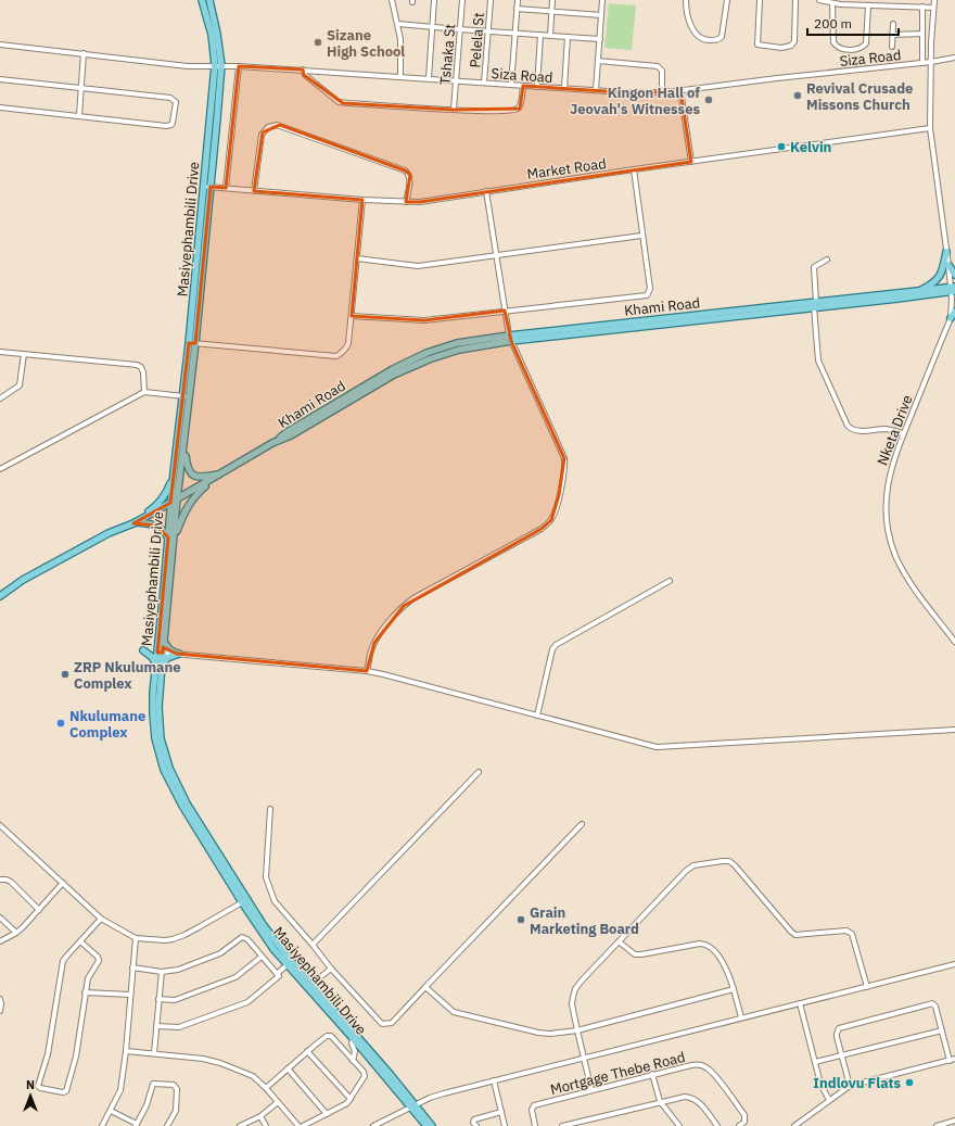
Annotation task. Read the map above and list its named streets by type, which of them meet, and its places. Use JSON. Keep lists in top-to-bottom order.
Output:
{
  "streets": {
    "main road": ["Masiyephambili Drive", "Khami Road"],
    "street": [
      "Pelela St",
      "Tshaka St",
      "Siza Road",
      "Market Road",
      "Nketa Drive",
      "Mortgage Thebe Road"
    ]
  },
  "crossings": [
    ["Pelela St", "Siza Road"],
    ["Tshaka St", "Siza Road"],
    ["Siza Road", "Masiyephambili Drive"],
    ["Market Road", "Masiyephambili Drive"]
  ],
  "places": [
    "Sizane High School",
    "Revival Crusade Missons Church",
    "Kingon Hall of Jeovah's Witnesses",
    "Kelvin",
    "ZRP Nkulumane Complex",
    "Nkulumane Complex",
    "Grain Marketing Board",
    "Indlovu Flats"
  ],
  "scale_bar": "200 m",
  "north": "top"
}
